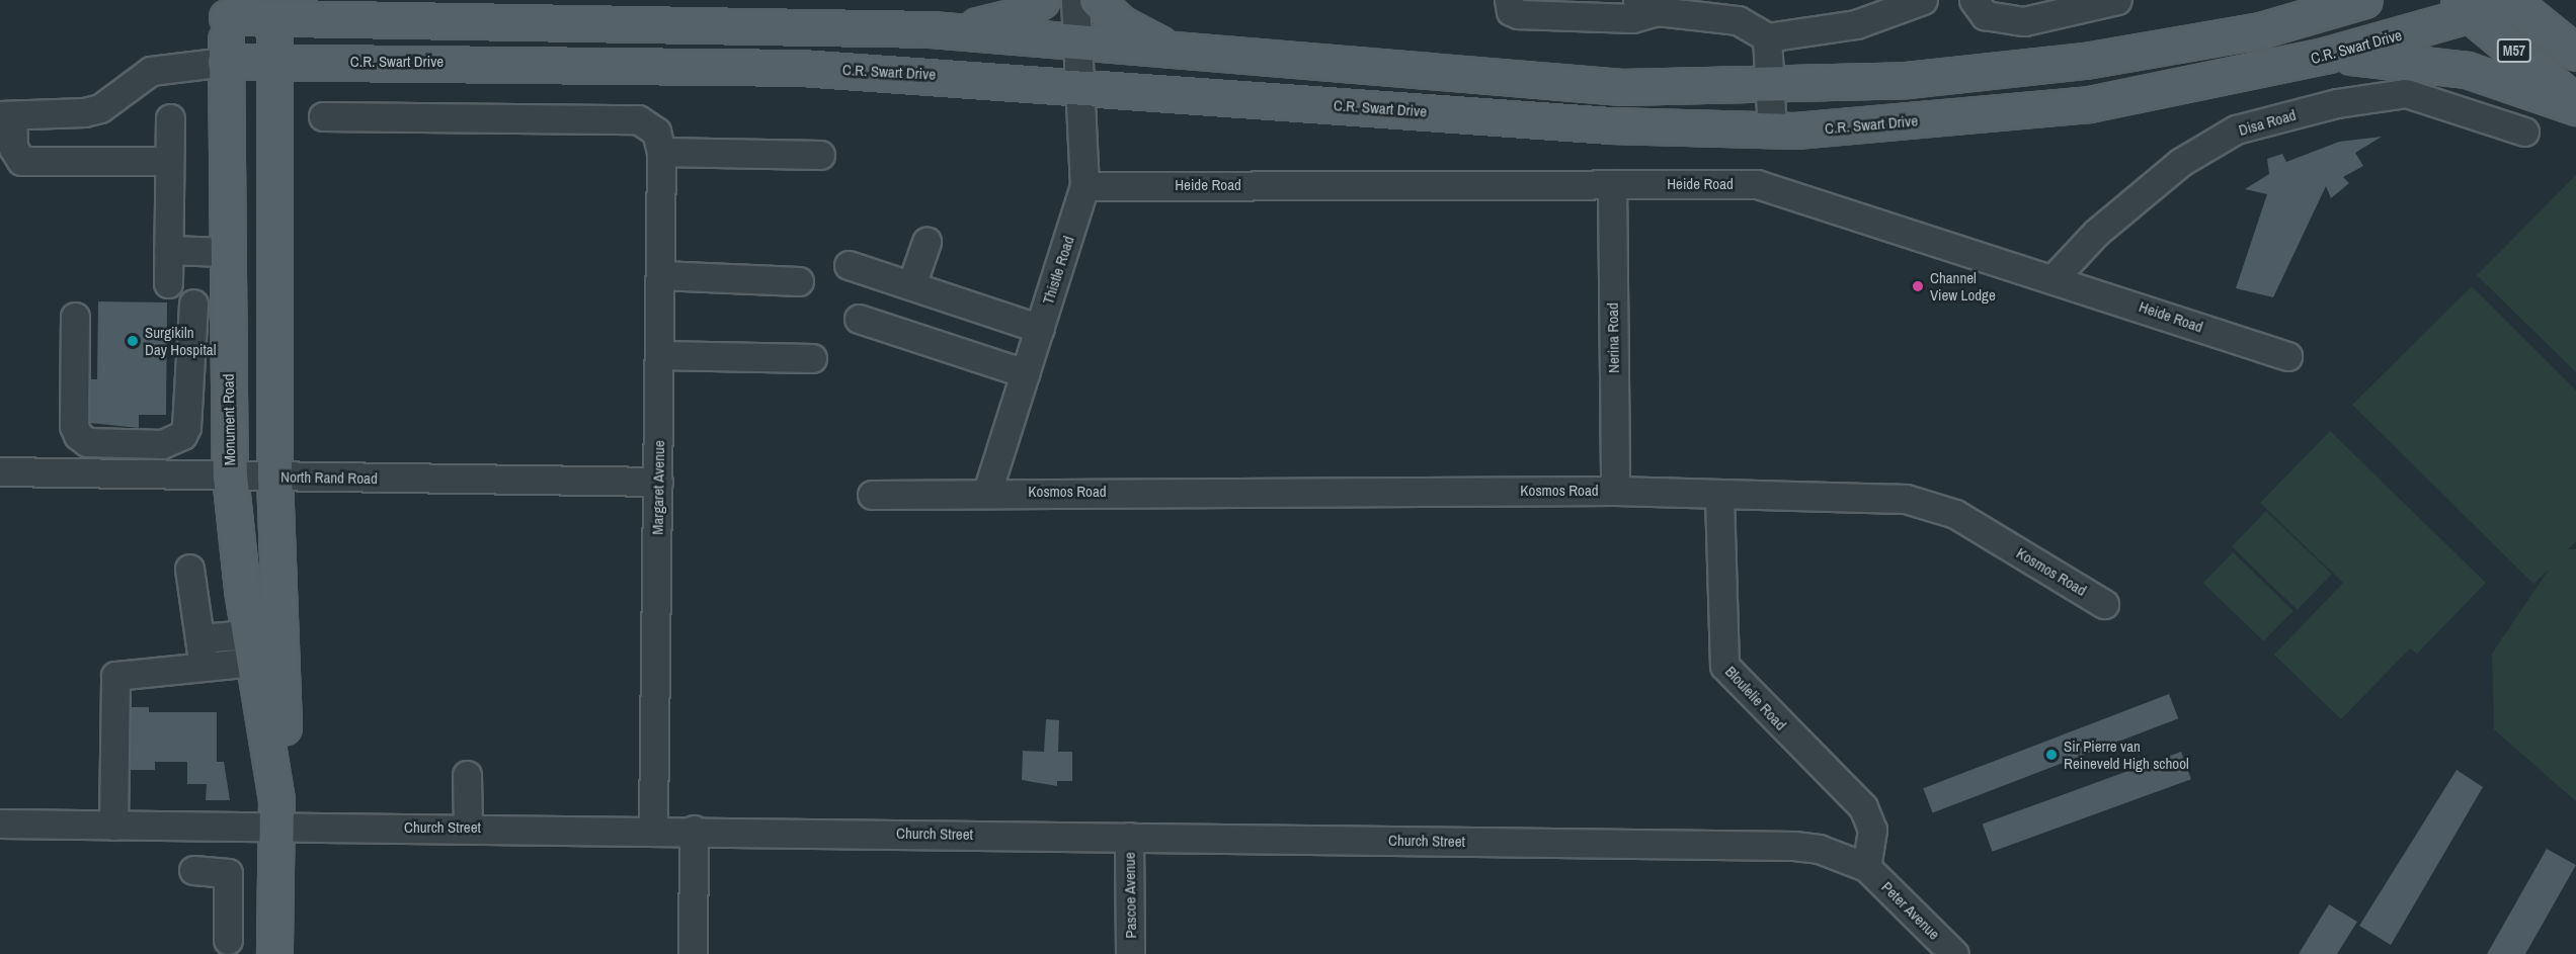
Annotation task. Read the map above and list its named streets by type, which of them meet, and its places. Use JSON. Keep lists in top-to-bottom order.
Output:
{
  "streets": {
    "main road": ["C.R. Swart Drive", "M57", "Monument Road"],
    "street": [
      "Disa Road",
      "Heide Road",
      "Thistle Road",
      "Nerina Road",
      "North Rand Road",
      "Margaret Avenue",
      "Kosmos Road",
      "Bloulelie Road",
      "Church Street",
      "Pascoe Avenue",
      "Peter Avenue"
    ]
  },
  "crossings": [
    ["C.R. Swart Drive", "M57"],
    ["C.R. Swart Drive", "Thistle Road"],
    ["C.R. Swart Drive", "Monument Road"],
    ["Disa Road", "Heide Road"],
    ["Heide Road", "Thistle Road"],
    ["Heide Road", "Nerina Road"],
    ["Thistle Road", "Kosmos Road"],
    ["Nerina Road", "Kosmos Road"],
    ["Monument Road", "North Rand Road"],
    ["Monument Road", "Church Street"],
    ["North Rand Road", "Margaret Avenue"],
    ["Margaret Avenue", "Church Street"],
    ["Kosmos Road", "Bloulelie Road"],
    ["Bloulelie Road", "Church Street"],
    ["Bloulelie Road", "Peter Avenue"],
    ["Church Street", "Pascoe Avenue"],
    ["Church Street", "Peter Avenue"]
  ],
  "places": ["Channel View Lodge", "Surgikiln Day Hospital", "Sir Pierre van Reineveld High school"]
}
